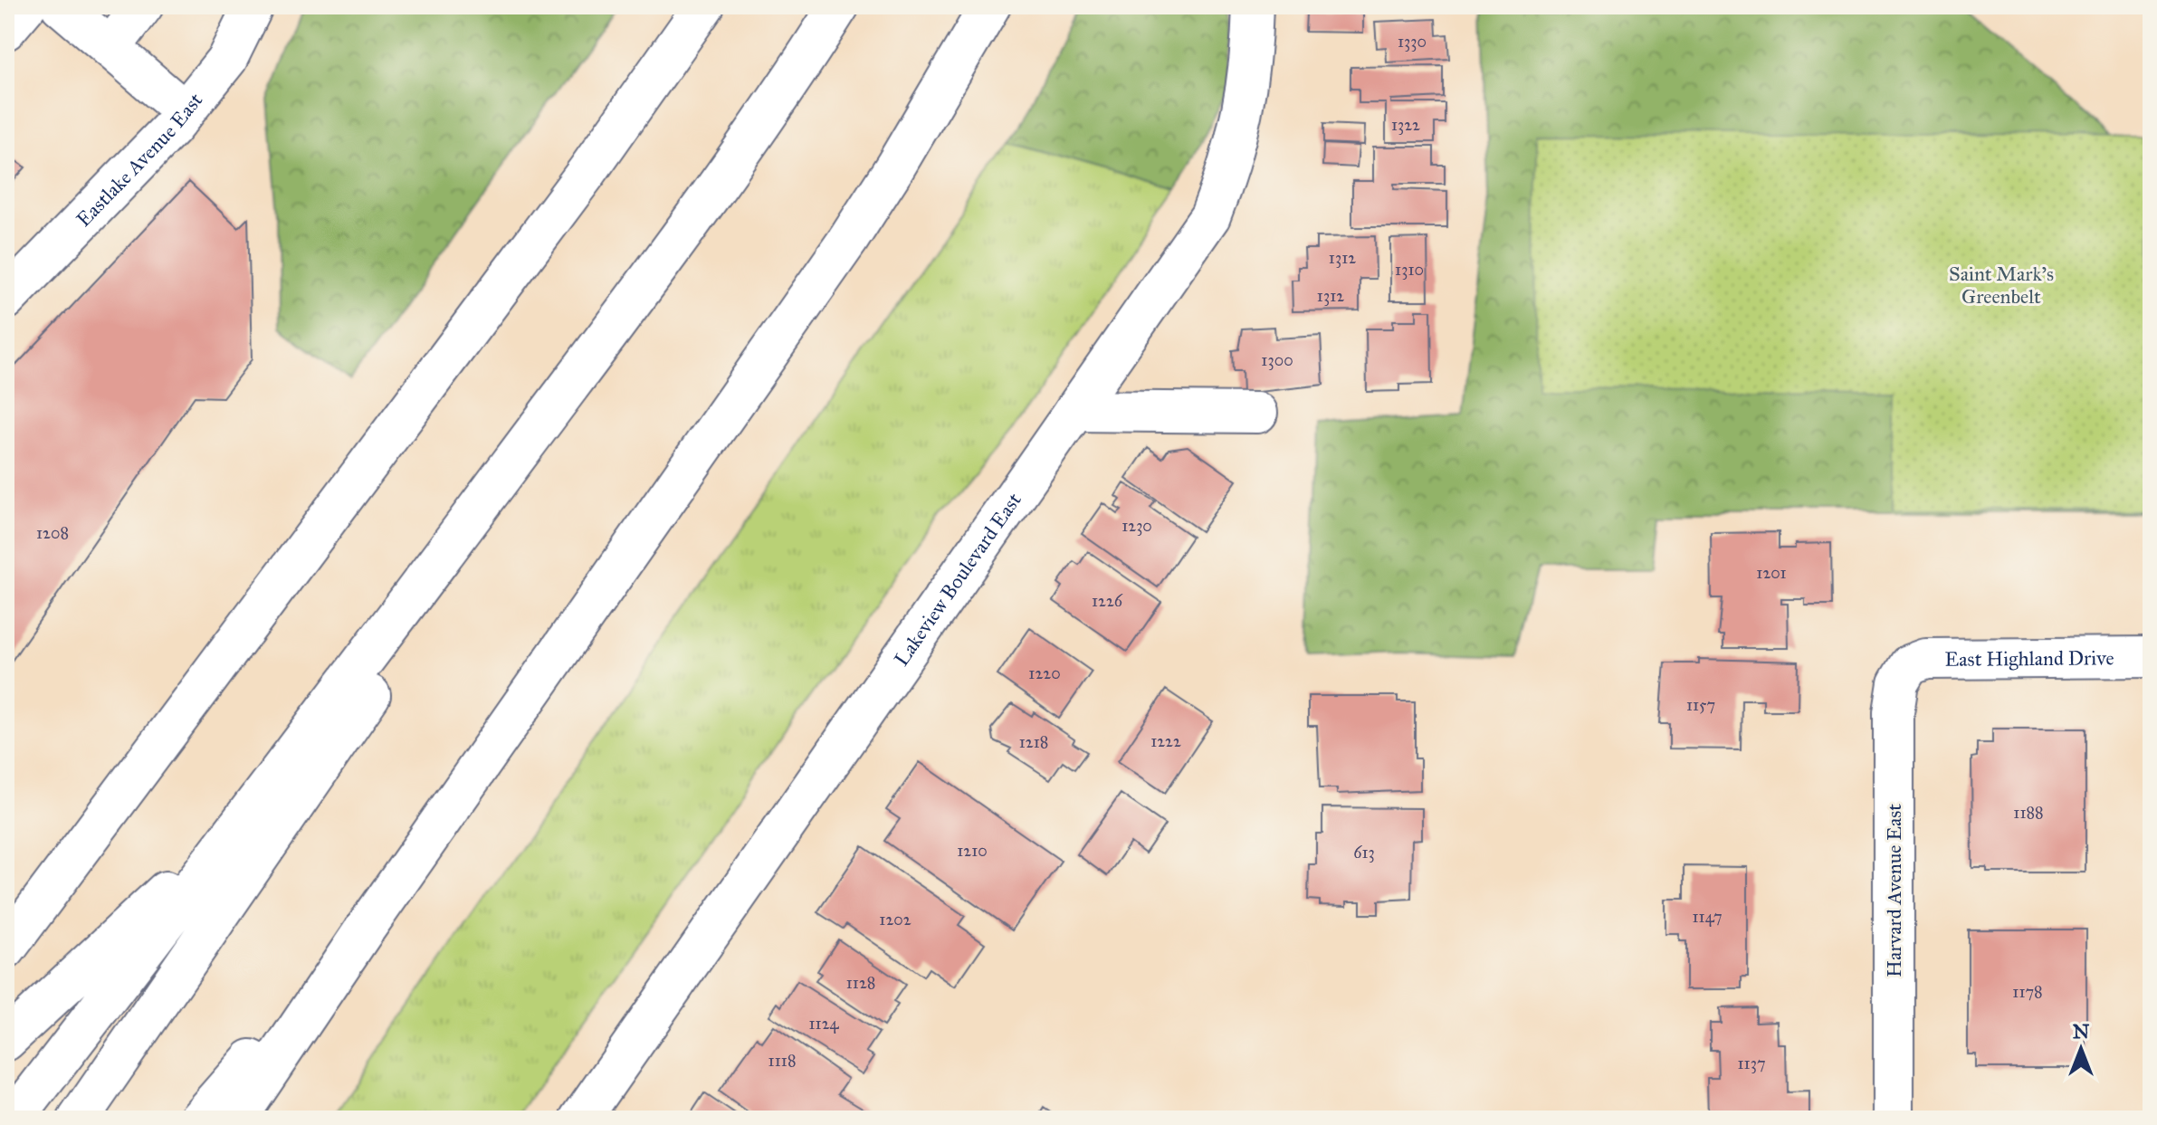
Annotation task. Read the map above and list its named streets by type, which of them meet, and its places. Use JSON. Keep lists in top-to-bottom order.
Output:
{
  "streets": {
    "main road": [
      "Eastlake Avenue East",
      "Lakeview Boulevard East",
      "East Highland Drive",
      "Harvard Avenue East"
    ]
  },
  "crossings": [
    ["East Highland Drive", "Harvard Avenue East"]
  ],
  "parks": ["Saint Mark's Greenbelt"],
  "house_numbers": [
    "1330",
    "1322",
    "1312",
    "1310",
    "1312",
    "1300",
    "1230",
    "1208",
    "1201",
    "1226",
    "1220",
    "1157",
    "1222",
    "1218",
    "1188",
    "1210",
    "613",
    "1147",
    "1202",
    "1128",
    "1178",
    "1124",
    "1118",
    "1137"
  ],
  "north": "top"
}
